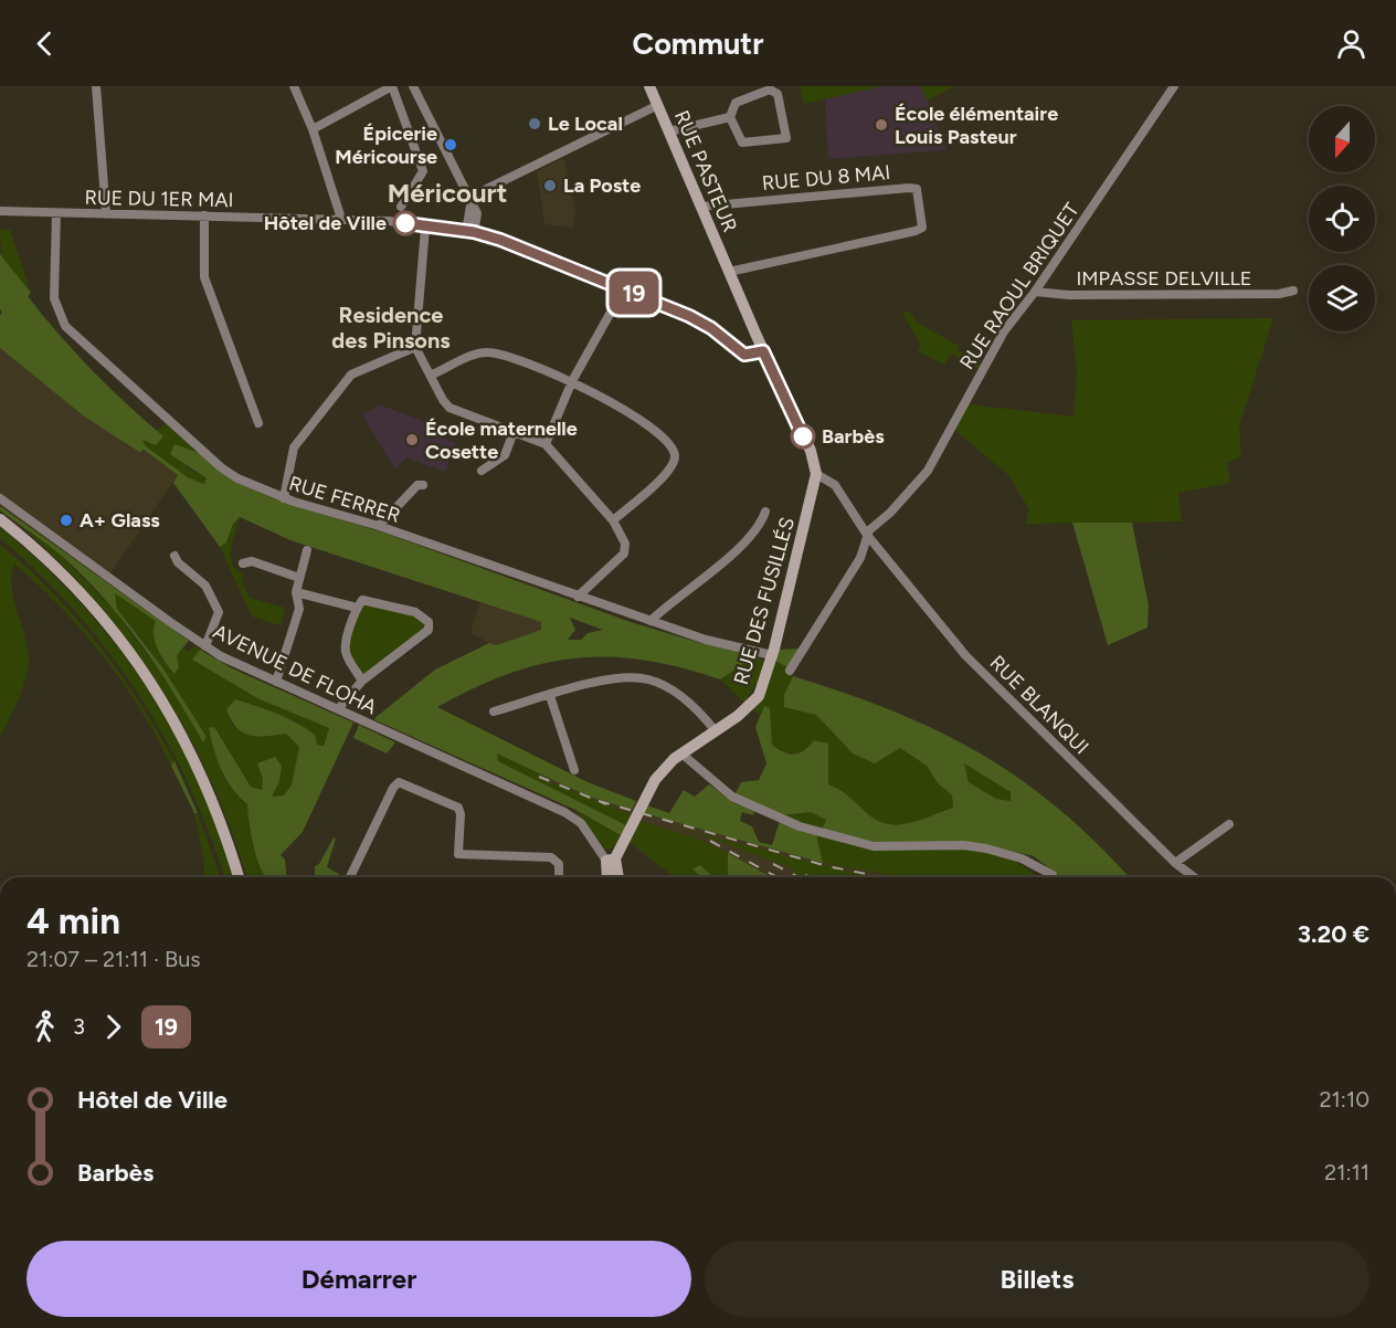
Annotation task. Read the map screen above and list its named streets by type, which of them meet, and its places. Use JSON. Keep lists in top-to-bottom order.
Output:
{
  "streets": {
    "street": [
      "RUE PASTEUR",
      "RUE DU 8 MAI",
      "RUE DU 1ER MAI",
      "IMPASSE DELVILLE",
      "RUE RAOUL BRIQUET",
      "RUE FERRER",
      "RUE DES FUSILLÉS",
      "AVENUE DE FLOHA",
      "RUE BLANQUI"
    ]
  },
  "crossings": [
    ["RUE PASTEUR", "RUE DU 8 MAI"],
    ["RUE PASTEUR", "RUE DU 1ER MAI"],
    ["RUE PASTEUR", "RUE DES FUSILLÉS"],
    ["RUE PASTEUR", "RUE BLANQUI"],
    ["RUE DU 1ER MAI", "RUE FERRER"],
    ["IMPASSE DELVILLE", "RUE RAOUL BRIQUET"],
    ["RUE RAOUL BRIQUET", "RUE BLANQUI"],
    ["RUE FERRER", "RUE DES FUSILLÉS"],
    ["RUE DES FUSILLÉS", "AVENUE DE FLOHA"],
    ["RUE DES FUSILLÉS", "RUE BLANQUI"]
  ],
  "districts": ["Méricourt", "Residence des Pinsons"],
  "places": [
    "Le Local",
    "École élémentaire Louis Pasteur",
    "Épicerie Méricourse",
    "La Poste",
    "Hôtel de Ville",
    "Barbès",
    "École maternelle Cosette",
    "A+ Glass"
  ],
  "lines": ["bus line 19"],
  "north": "bottom",
  "page": {
    "header": "Commutr",
    "on_map": "19",
    "heading": ["4 min", "21:07 – 21:11 · Bus", "3.20 €"],
    "legs": ["3", "19"],
    "list": [
      {
        "name": "Hôtel de Ville",
        "value": "21:10"
      },
      {
        "name": "Barbès",
        "value": "21:11"
      }
    ],
    "buttons": ["Démarrer", "Billets"]
  }
}
